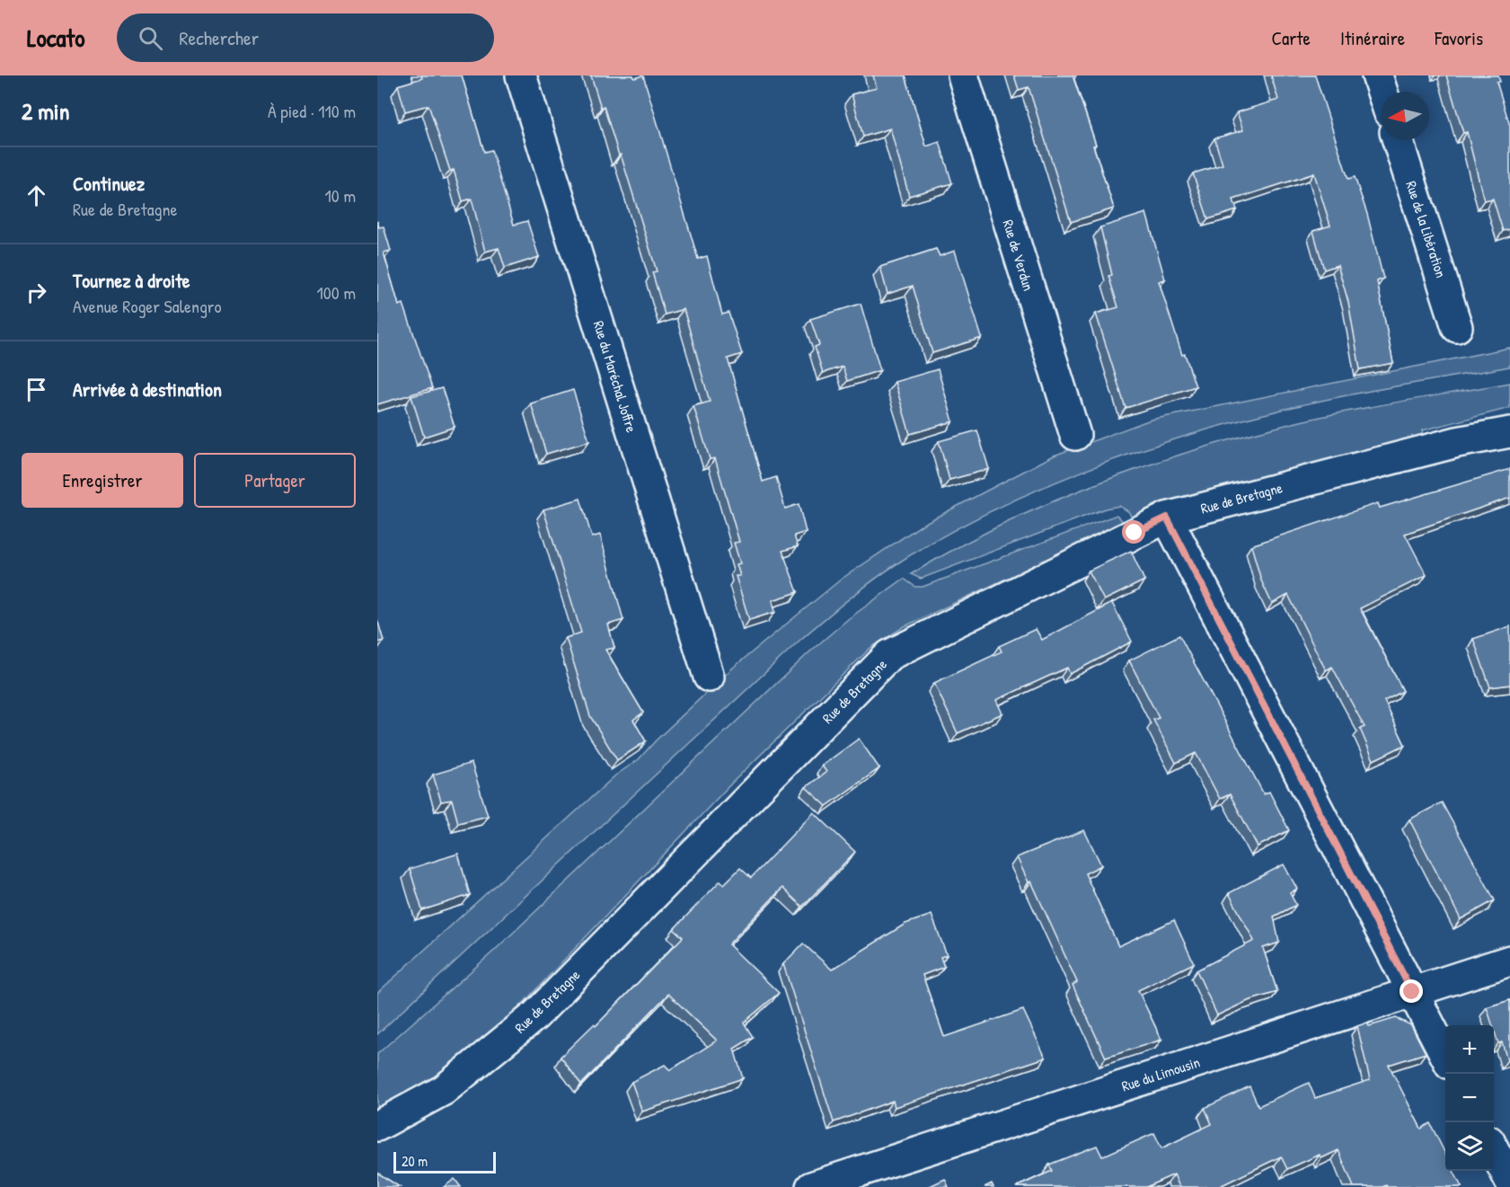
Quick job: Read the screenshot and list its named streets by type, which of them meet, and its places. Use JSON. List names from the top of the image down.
{
  "streets": {
    "street": [
      "Rue de la Libération",
      "Rue de Verdun",
      "Rue du Maréchal Joffre",
      "Rue de Bretagne",
      "Rue du Limousin"
    ]
  },
  "scale_bar": "20 m",
  "north": "left",
  "page": {
    "header": "Locato",
    "search": "Rechercher",
    "nav": ["Carte", "Itinéraire", "Favoris"],
    "heading": ["2 min", "À pied · 110 m"],
    "list": [
      ["Continuez", "Rue de Bretagne", "10 m"],
      ["Tournez à droite", "Avenue Roger Salengro", "100 m"],
      "Arrivée à destination"
    ],
    "buttons": ["Enregistrer", "Partager"],
    "map_buttons": ["+", "−"],
    "scale": "20 m"
  }
}
